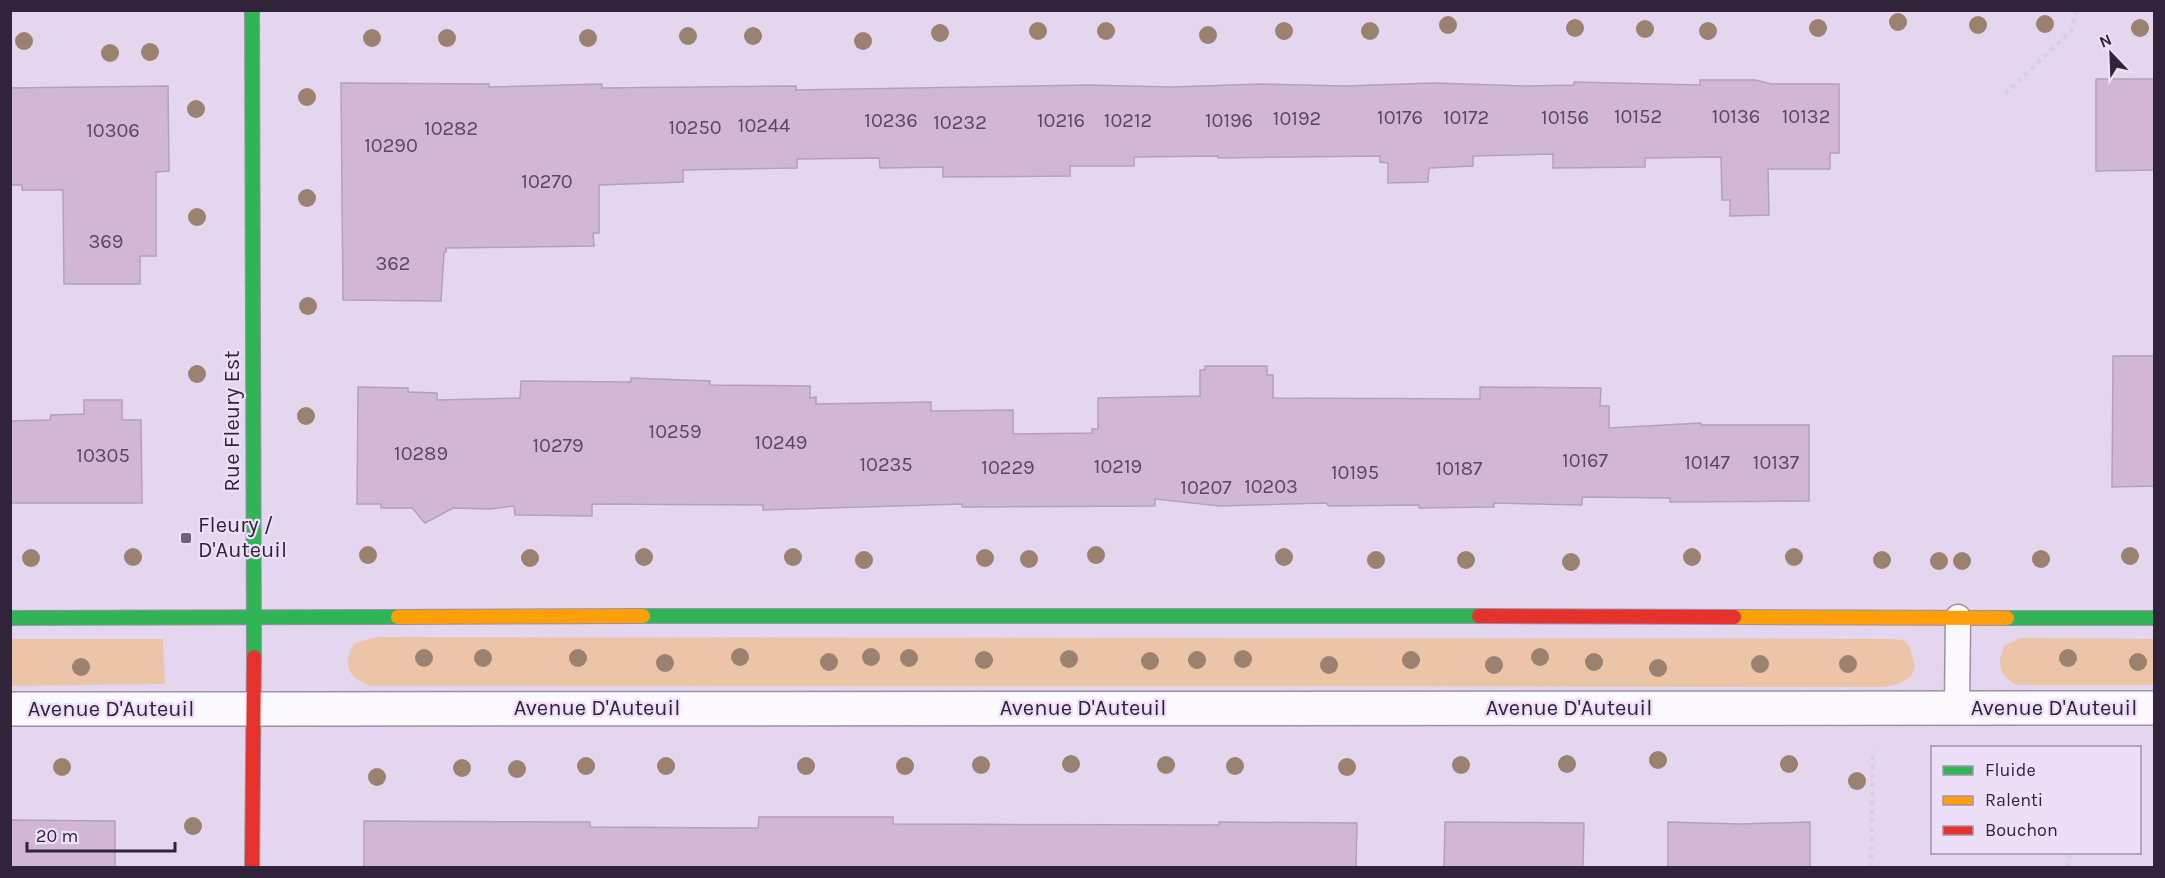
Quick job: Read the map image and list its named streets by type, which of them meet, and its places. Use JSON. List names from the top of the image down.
{
  "streets": {
    "street": ["Rue Fleury Est", "Avenue D'Auteuil"]
  },
  "crossings": [
    ["Rue Fleury Est", "Avenue D'Auteuil"]
  ],
  "places": {
    "transit": ["Fleury / D'Auteuil"]
  },
  "house_numbers": [
    "10152",
    "10136",
    "10132",
    "10176",
    "10172",
    "10156",
    "10192",
    "10236",
    "10216",
    "10212",
    "10196",
    "10232",
    "10244",
    "10250",
    "10282",
    "10306",
    "10290",
    "10270",
    "369",
    "362",
    "10259",
    "10249",
    "10279",
    "10289",
    "10305",
    "10167",
    "10147",
    "10137",
    "10235",
    "10219",
    "10229",
    "10187",
    "10195",
    "10203",
    "10207"
  ],
  "legend": ["Fluide", "Ralenti", "Bouchon"],
  "scale_bar": "20 m",
  "north": "top left"
}
